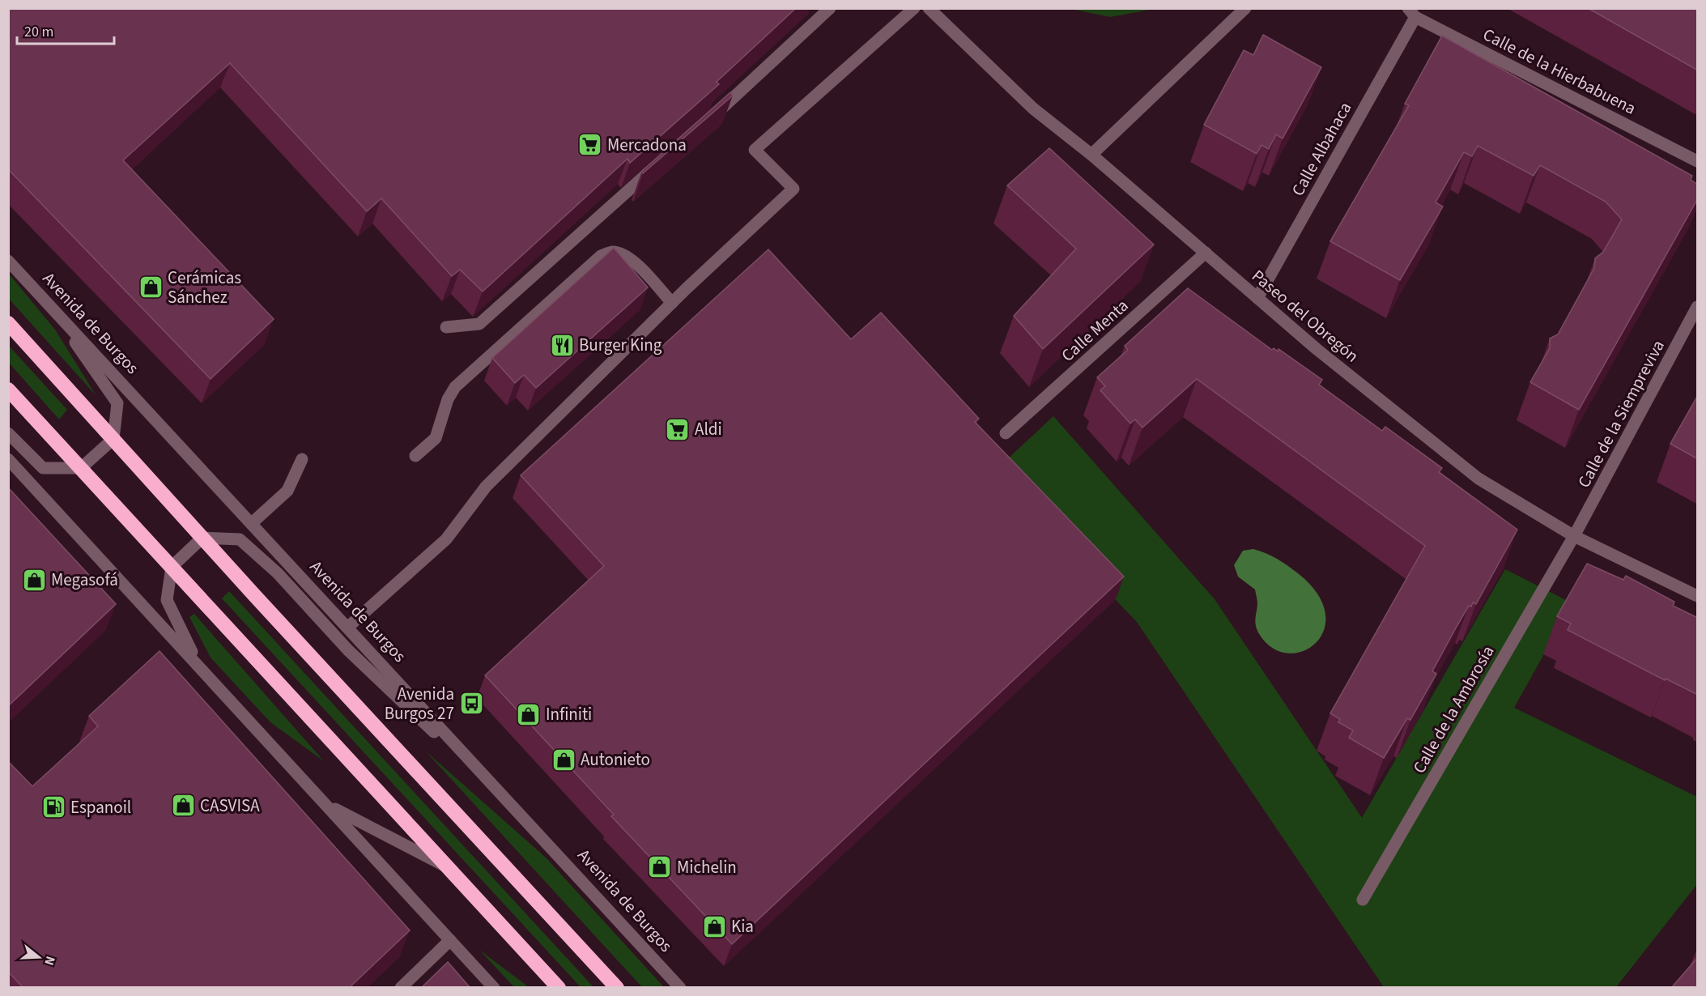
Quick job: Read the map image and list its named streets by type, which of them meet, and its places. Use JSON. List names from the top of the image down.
{
  "streets": {
    "street": [
      "Calle de la Hierbabuena",
      "Calle Albahaca",
      "Paseo del Obregón",
      "Avenida de Burgos",
      "Calle Menta",
      "Calle de la Siempreviva",
      "Calle de la Ambrosía"
    ]
  },
  "crossings": [
    ["Calle de la Hierbabuena", "Calle Albahaca"],
    ["Calle Albahaca", "Paseo del Obregón"],
    ["Paseo del Obregón", "Calle Menta"],
    ["Paseo del Obregón", "Calle de la Siempreviva"],
    ["Paseo del Obregón", "Calle de la Ambrosía"],
    ["Calle de la Siempreviva", "Calle de la Ambrosía"]
  ],
  "places": {
    "supermarket": ["Mercadona", "Aldi"],
    "shop": [
      "Cerámicas Sánchez",
      "Megasofá",
      "Infiniti",
      "Autonieto",
      "CASVISA",
      "Michelin",
      "Kia"
    ],
    "restaurant": ["Burger King"],
    "bus stop": ["Avenida Burgos 27"],
    "fuel station": ["Espanoil"]
  },
  "scale_bar": "20 m",
  "north": "right"
}
